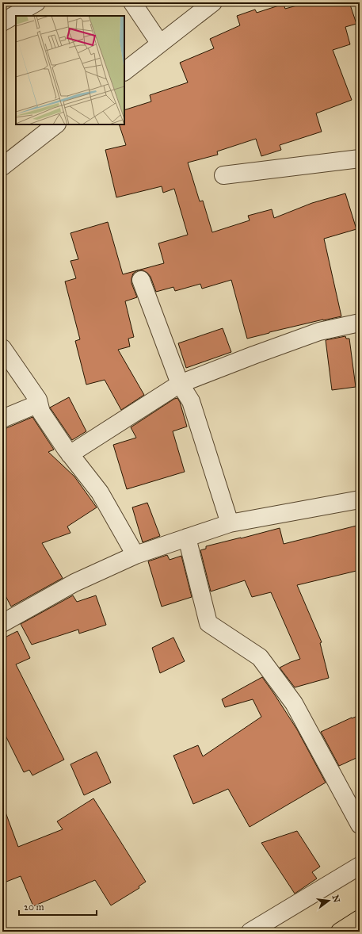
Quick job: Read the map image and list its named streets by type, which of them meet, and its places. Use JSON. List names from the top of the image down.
{
  "scale_bar": "20 m",
  "north": "right"
}
